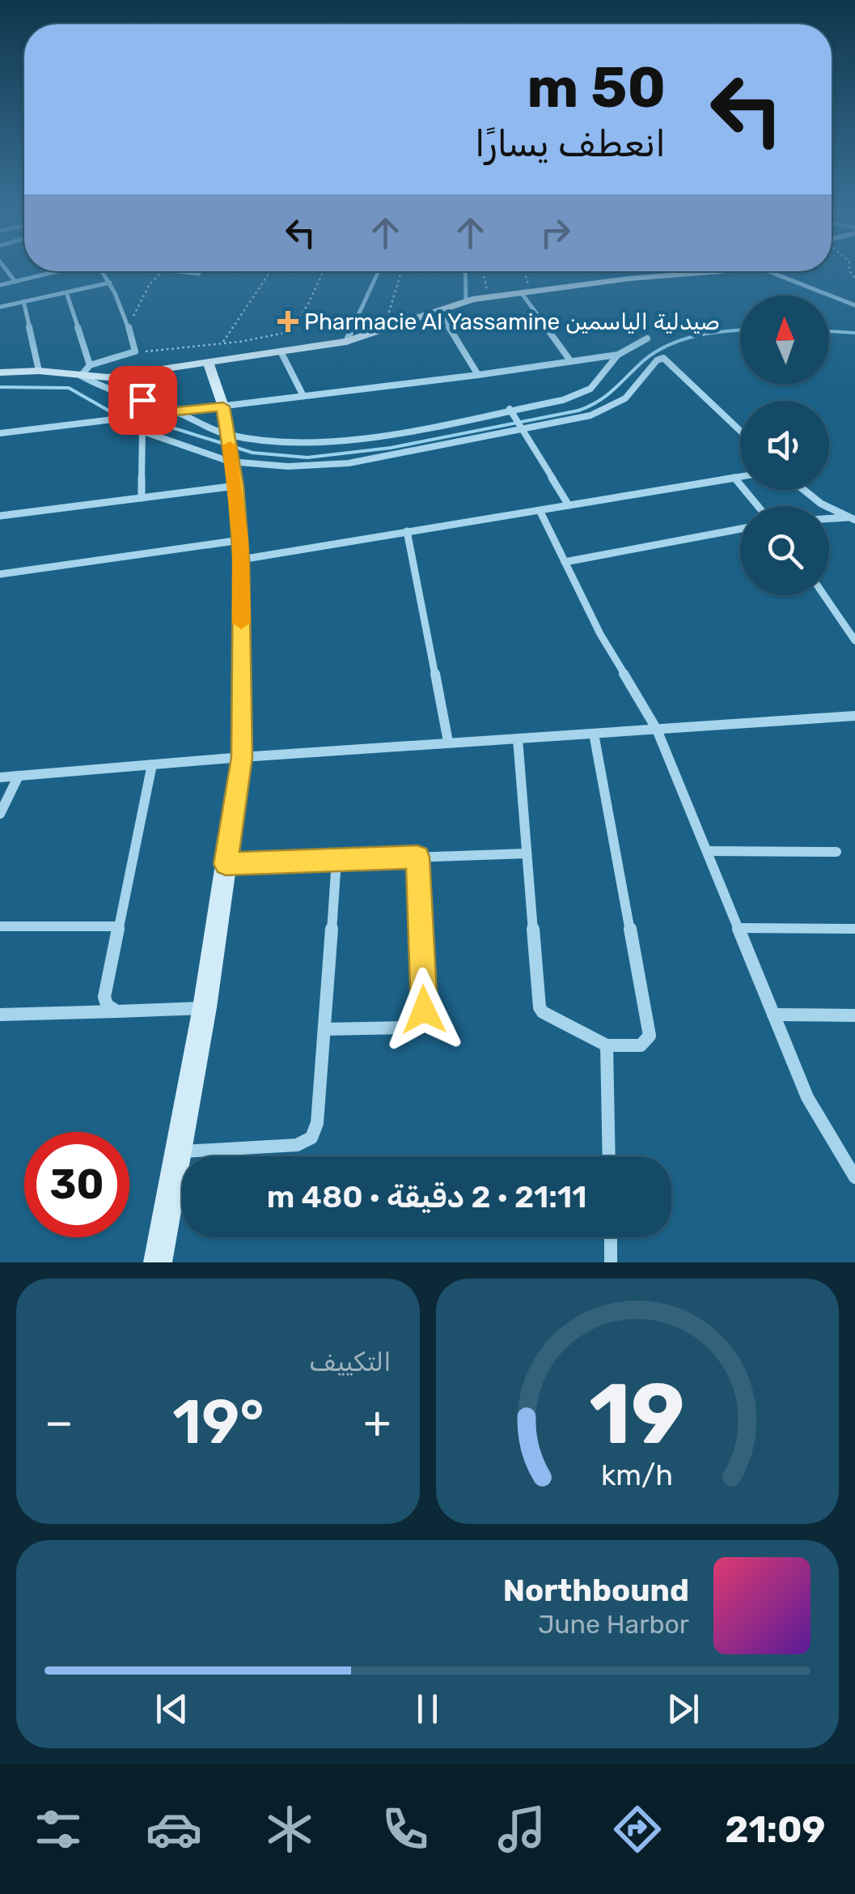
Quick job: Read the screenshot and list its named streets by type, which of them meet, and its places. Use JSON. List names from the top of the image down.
{
  "places": {
    "health": ["Pharmacie Al Yassamine صيدلية الياسمين"]
  },
  "north": "top",
  "page": {
    "turn": ["50 m", "انعطف يسارًا"],
    "limit": "30",
    "trip": "21:11 · 2 دقيقة · 480 m",
    "tile": "التكييف",
    "heat": ["−", "19°", "+"],
    "song": ["Northbound", "June Harbor"],
    "tabs": "21:09",
    "gauge": ["19", "km/h"]
  }
}
